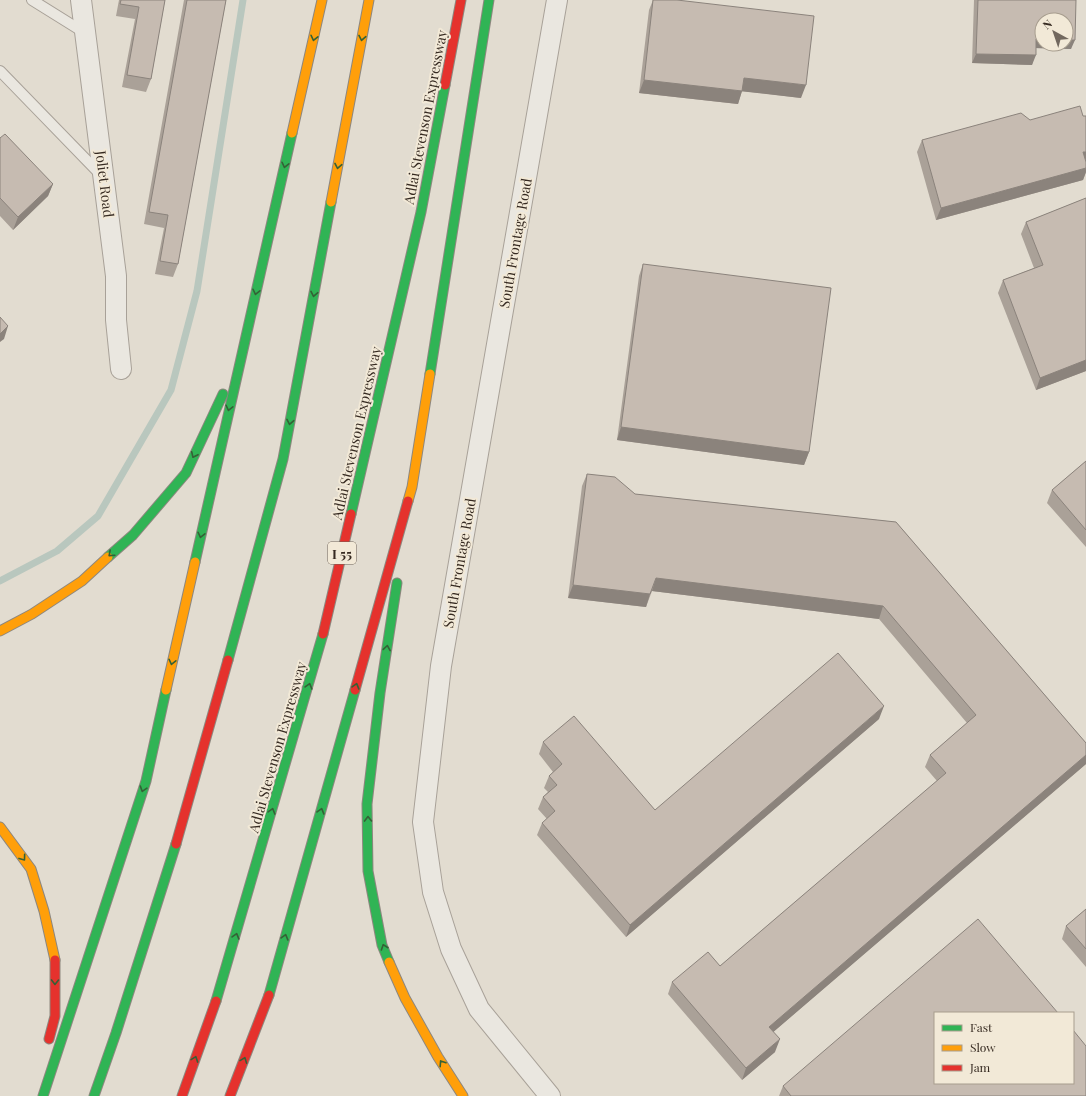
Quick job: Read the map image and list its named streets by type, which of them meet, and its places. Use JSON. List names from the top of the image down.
{
  "streets": {
    "highway": ["Adlai Stevenson Expressway", "I 55"],
    "street": ["Joliet Road", "South Frontage Road"]
  },
  "legend": ["Fast", "Slow", "Jam"],
  "north": "top left"
}
